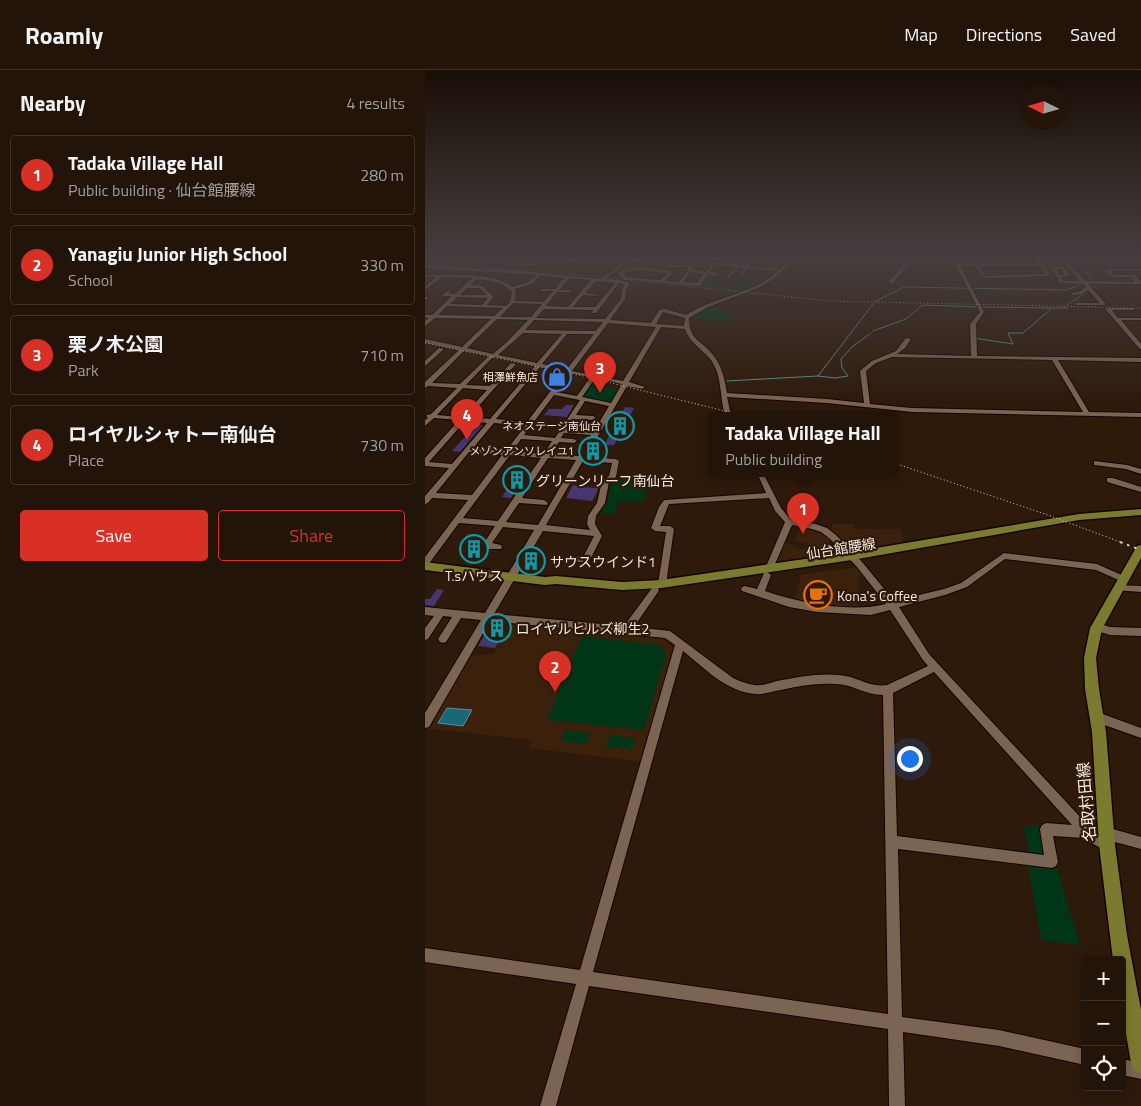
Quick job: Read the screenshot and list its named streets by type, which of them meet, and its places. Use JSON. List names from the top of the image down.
{
  "streets": {
    "main road": ["仙台館腰線", "名取村田線"]
  },
  "places": {
    "shop": ["相澤鮮魚店"],
    "building": [
      "ネオステージ南仙台",
      "メゾンアンソレイユ1",
      "グリーンリーフ南仙台",
      "T.sハウス",
      "サウスウインド1",
      "ロイヤルヒルズ柳生2"
    ],
    "cafe": ["Kona's Coffee"]
  },
  "north": "left",
  "page": {
    "header": "Roamly",
    "nav": ["Map", "Directions", "Saved"],
    "heading": ["Nearby", "4 results"],
    "list": [
      {
        "mark": "1",
        "name": "Tadaka Village Hall",
        "note": "Public building · 仙台館腰線",
        "value": "280 m"
      },
      {
        "mark": "2",
        "name": "Yanagiu Junior High School",
        "note": "School",
        "value": "330 m"
      },
      {
        "mark": "3",
        "name": "栗ノ木公園",
        "note": "Park",
        "value": "710 m"
      },
      {
        "mark": "4",
        "name": "ロイヤルシャトー南仙台",
        "note": "Place",
        "value": "730 m"
      }
    ],
    "pins": [
      "3",
      "4",
      "1",
      "2"
    ],
    "popup": ["Tadaka Village Hall", "Public building"],
    "buttons": ["Save", "Share"],
    "map_buttons": ["+", "−"]
  }
}
